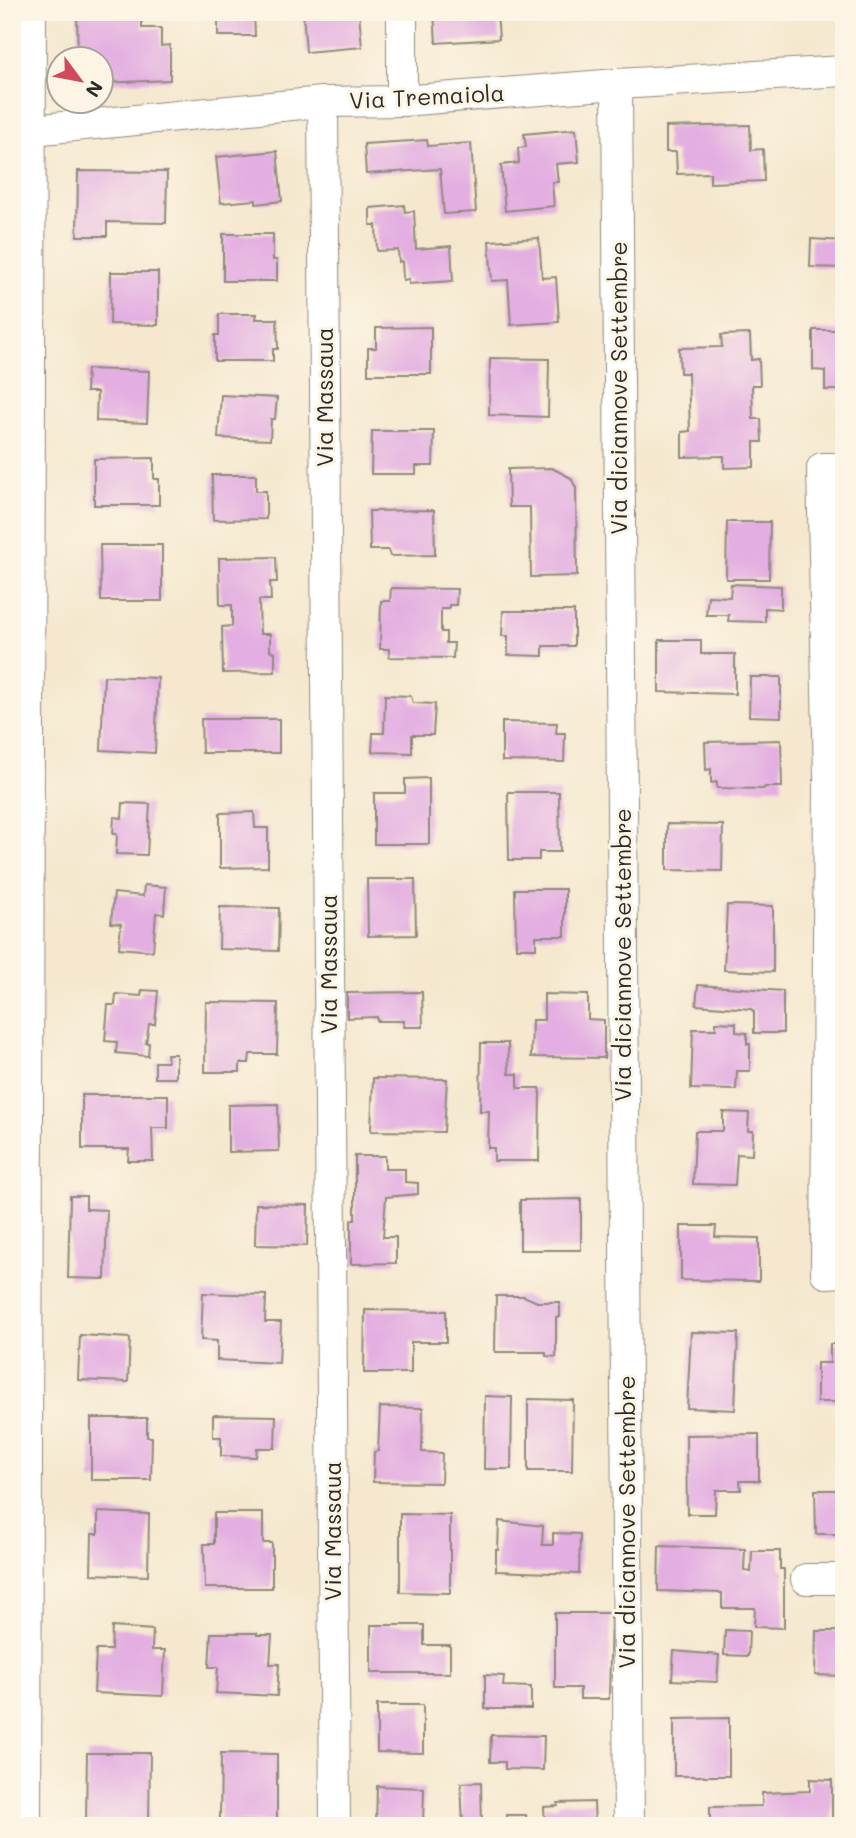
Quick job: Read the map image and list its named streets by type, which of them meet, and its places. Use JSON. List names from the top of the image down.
{
  "streets": {
    "street": ["Via Tremaiola", "Via diciannove Settembre", "Via Massaua"]
  },
  "crossings": [
    ["Via Tremaiola", "Via diciannove Settembre"],
    ["Via Tremaiola", "Via Massaua"]
  ],
  "north": "bottom right"
}
